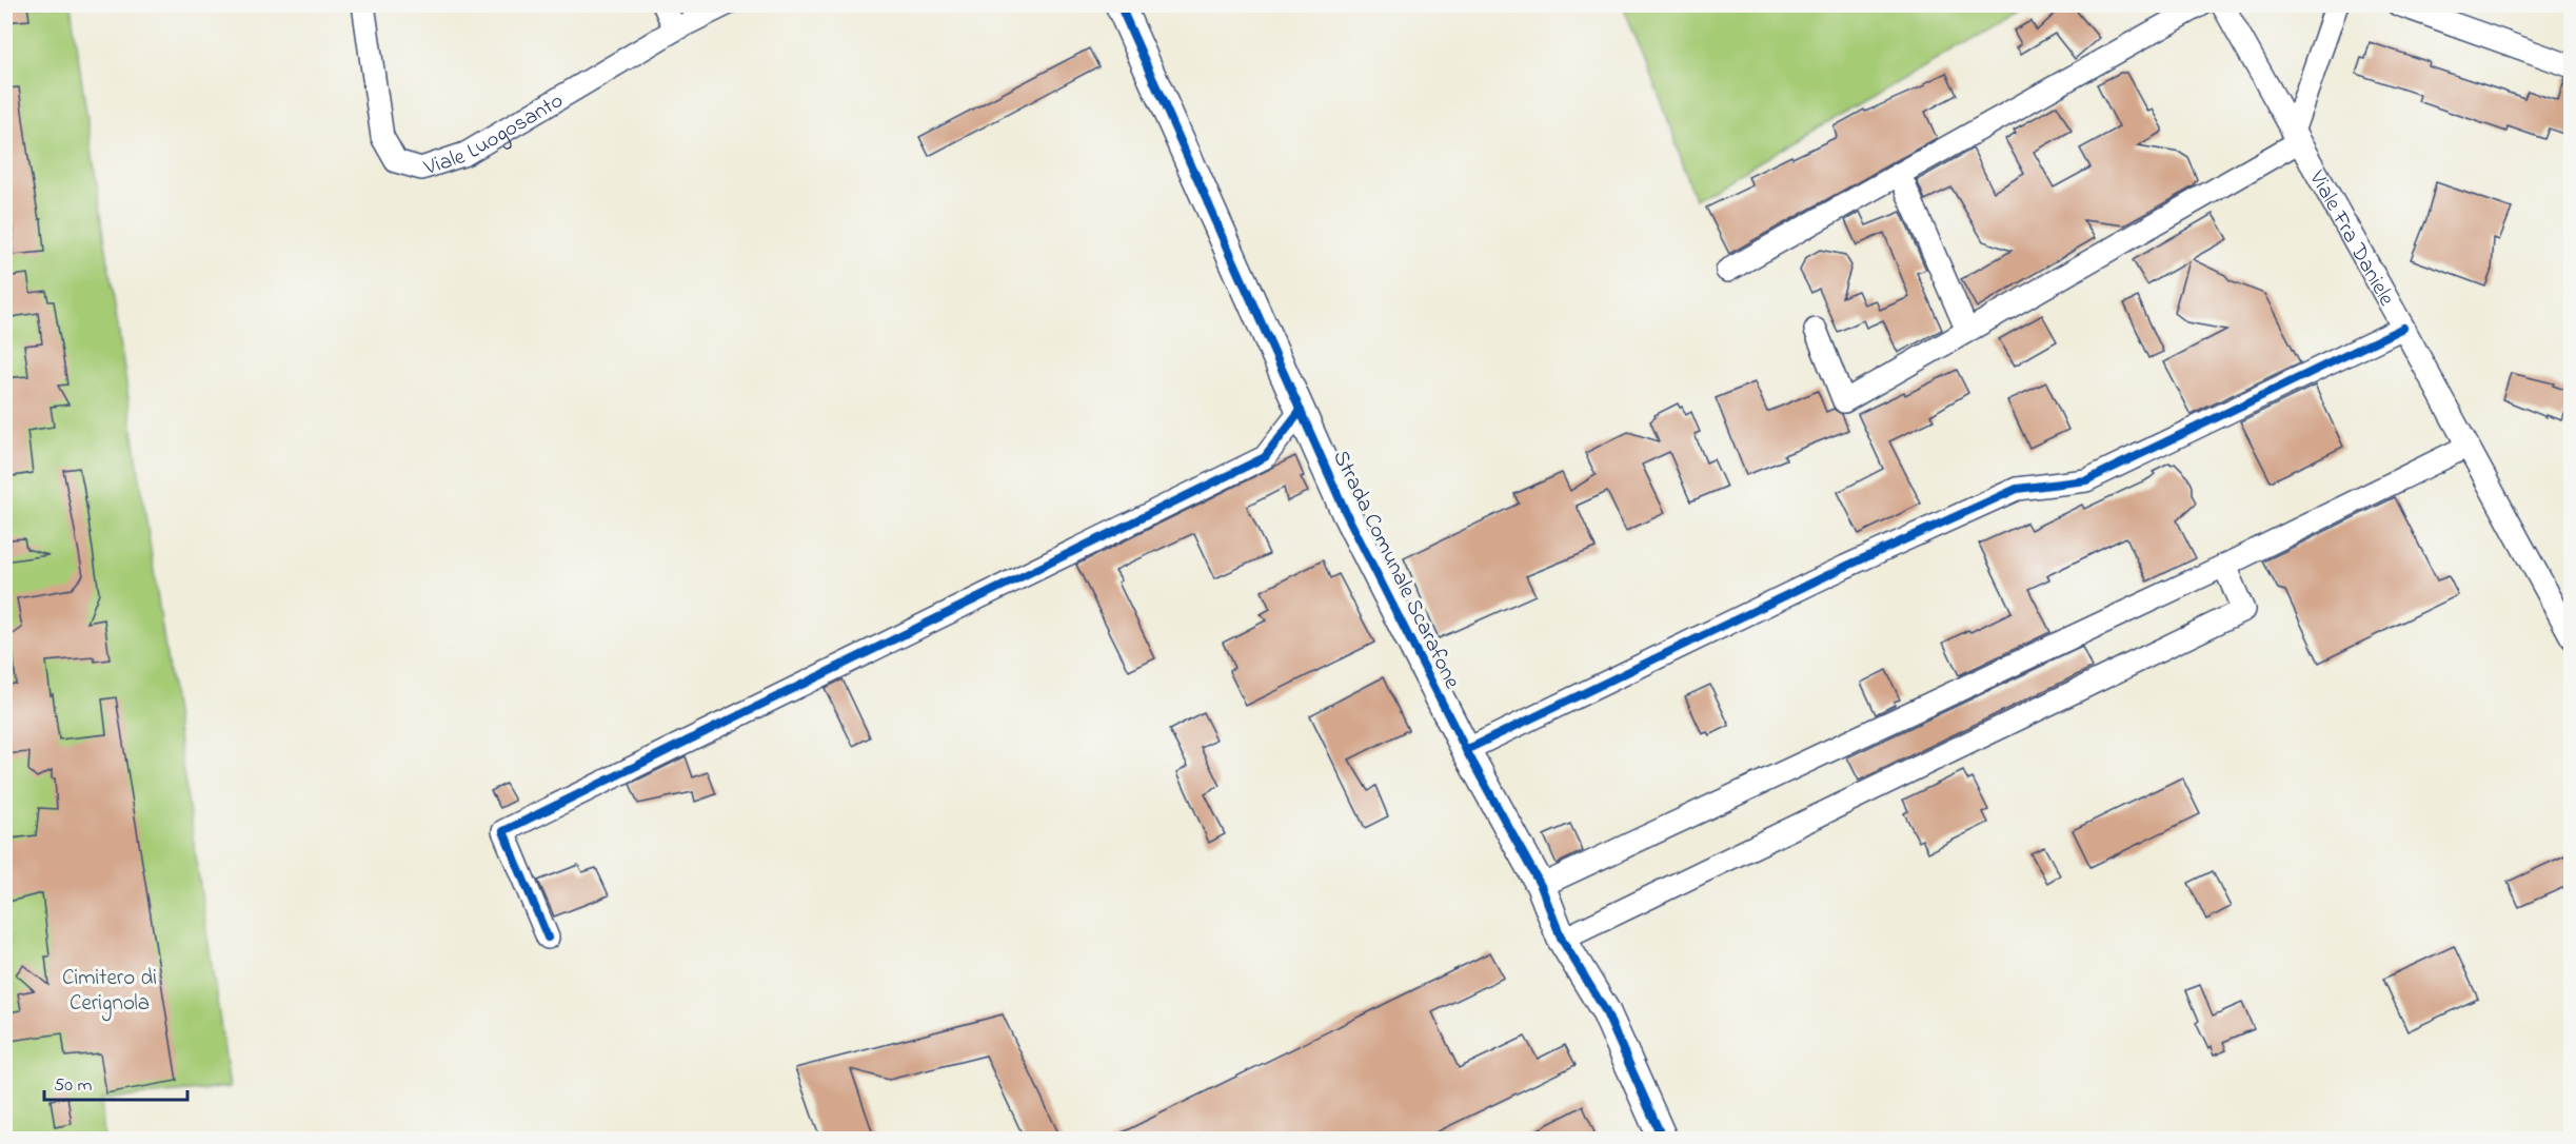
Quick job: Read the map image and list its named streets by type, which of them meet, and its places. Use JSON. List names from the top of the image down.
{
  "streets": {
    "street": ["Viale Luogosanto", "Viale Fra Daniele", "Strada Comunale Scarafone"]
  },
  "parks": ["Cimitero di Cerignola"],
  "scale_bar": "50 m"
}
